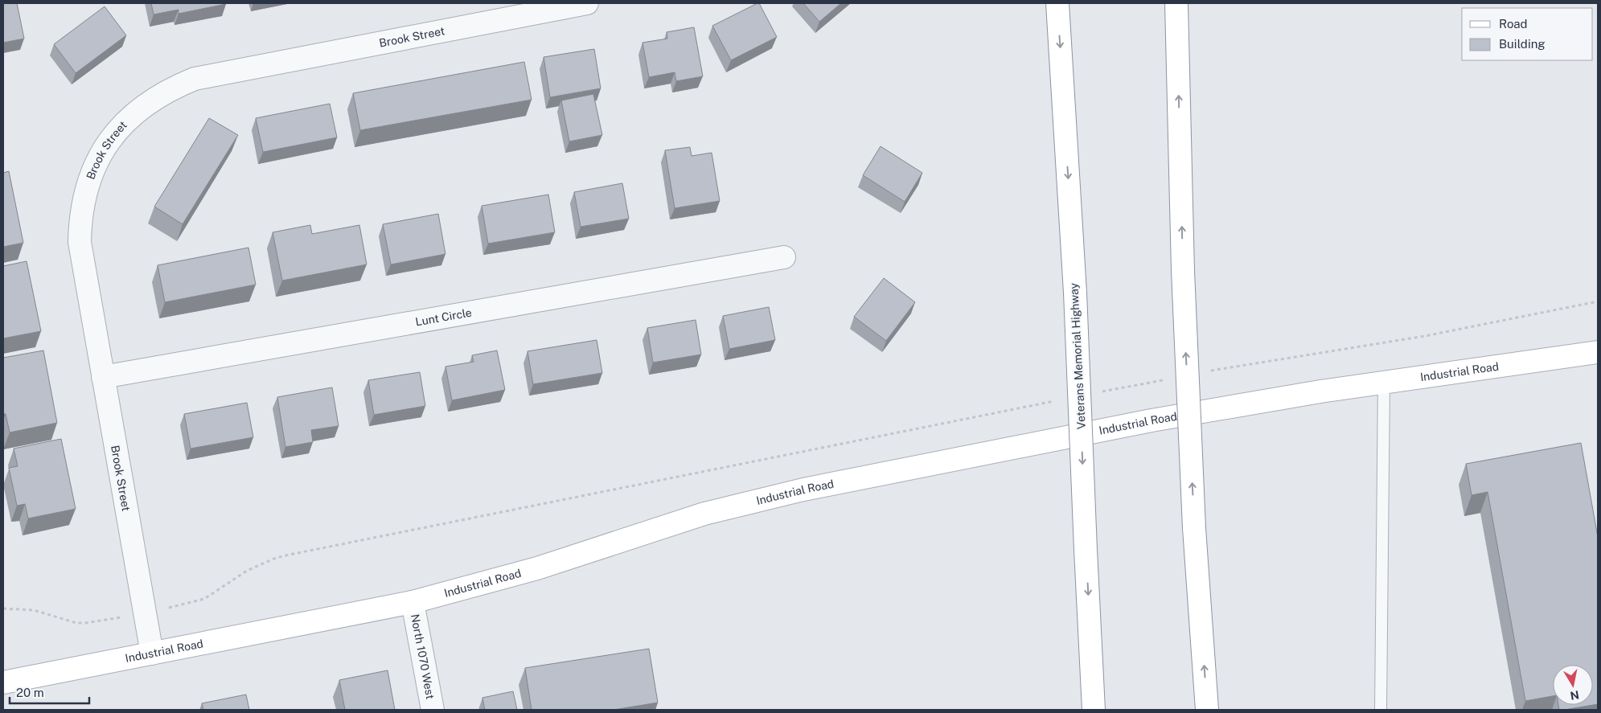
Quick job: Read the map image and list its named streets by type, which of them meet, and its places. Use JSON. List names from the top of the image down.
{
  "streets": {
    "main road": ["Veterans Memorial Highway", "Industrial Road"],
    "street": ["Brook Street", "Lunt Circle", "North 1070 West"]
  },
  "crossings": [
    ["Brook Street", "Lunt Circle"],
    ["Brook Street", "Industrial Road"],
    ["Industrial Road", "North 1070 West"]
  ],
  "legend": ["Road", "Building"],
  "scale_bar": "20 m",
  "north": "bottom"
}
